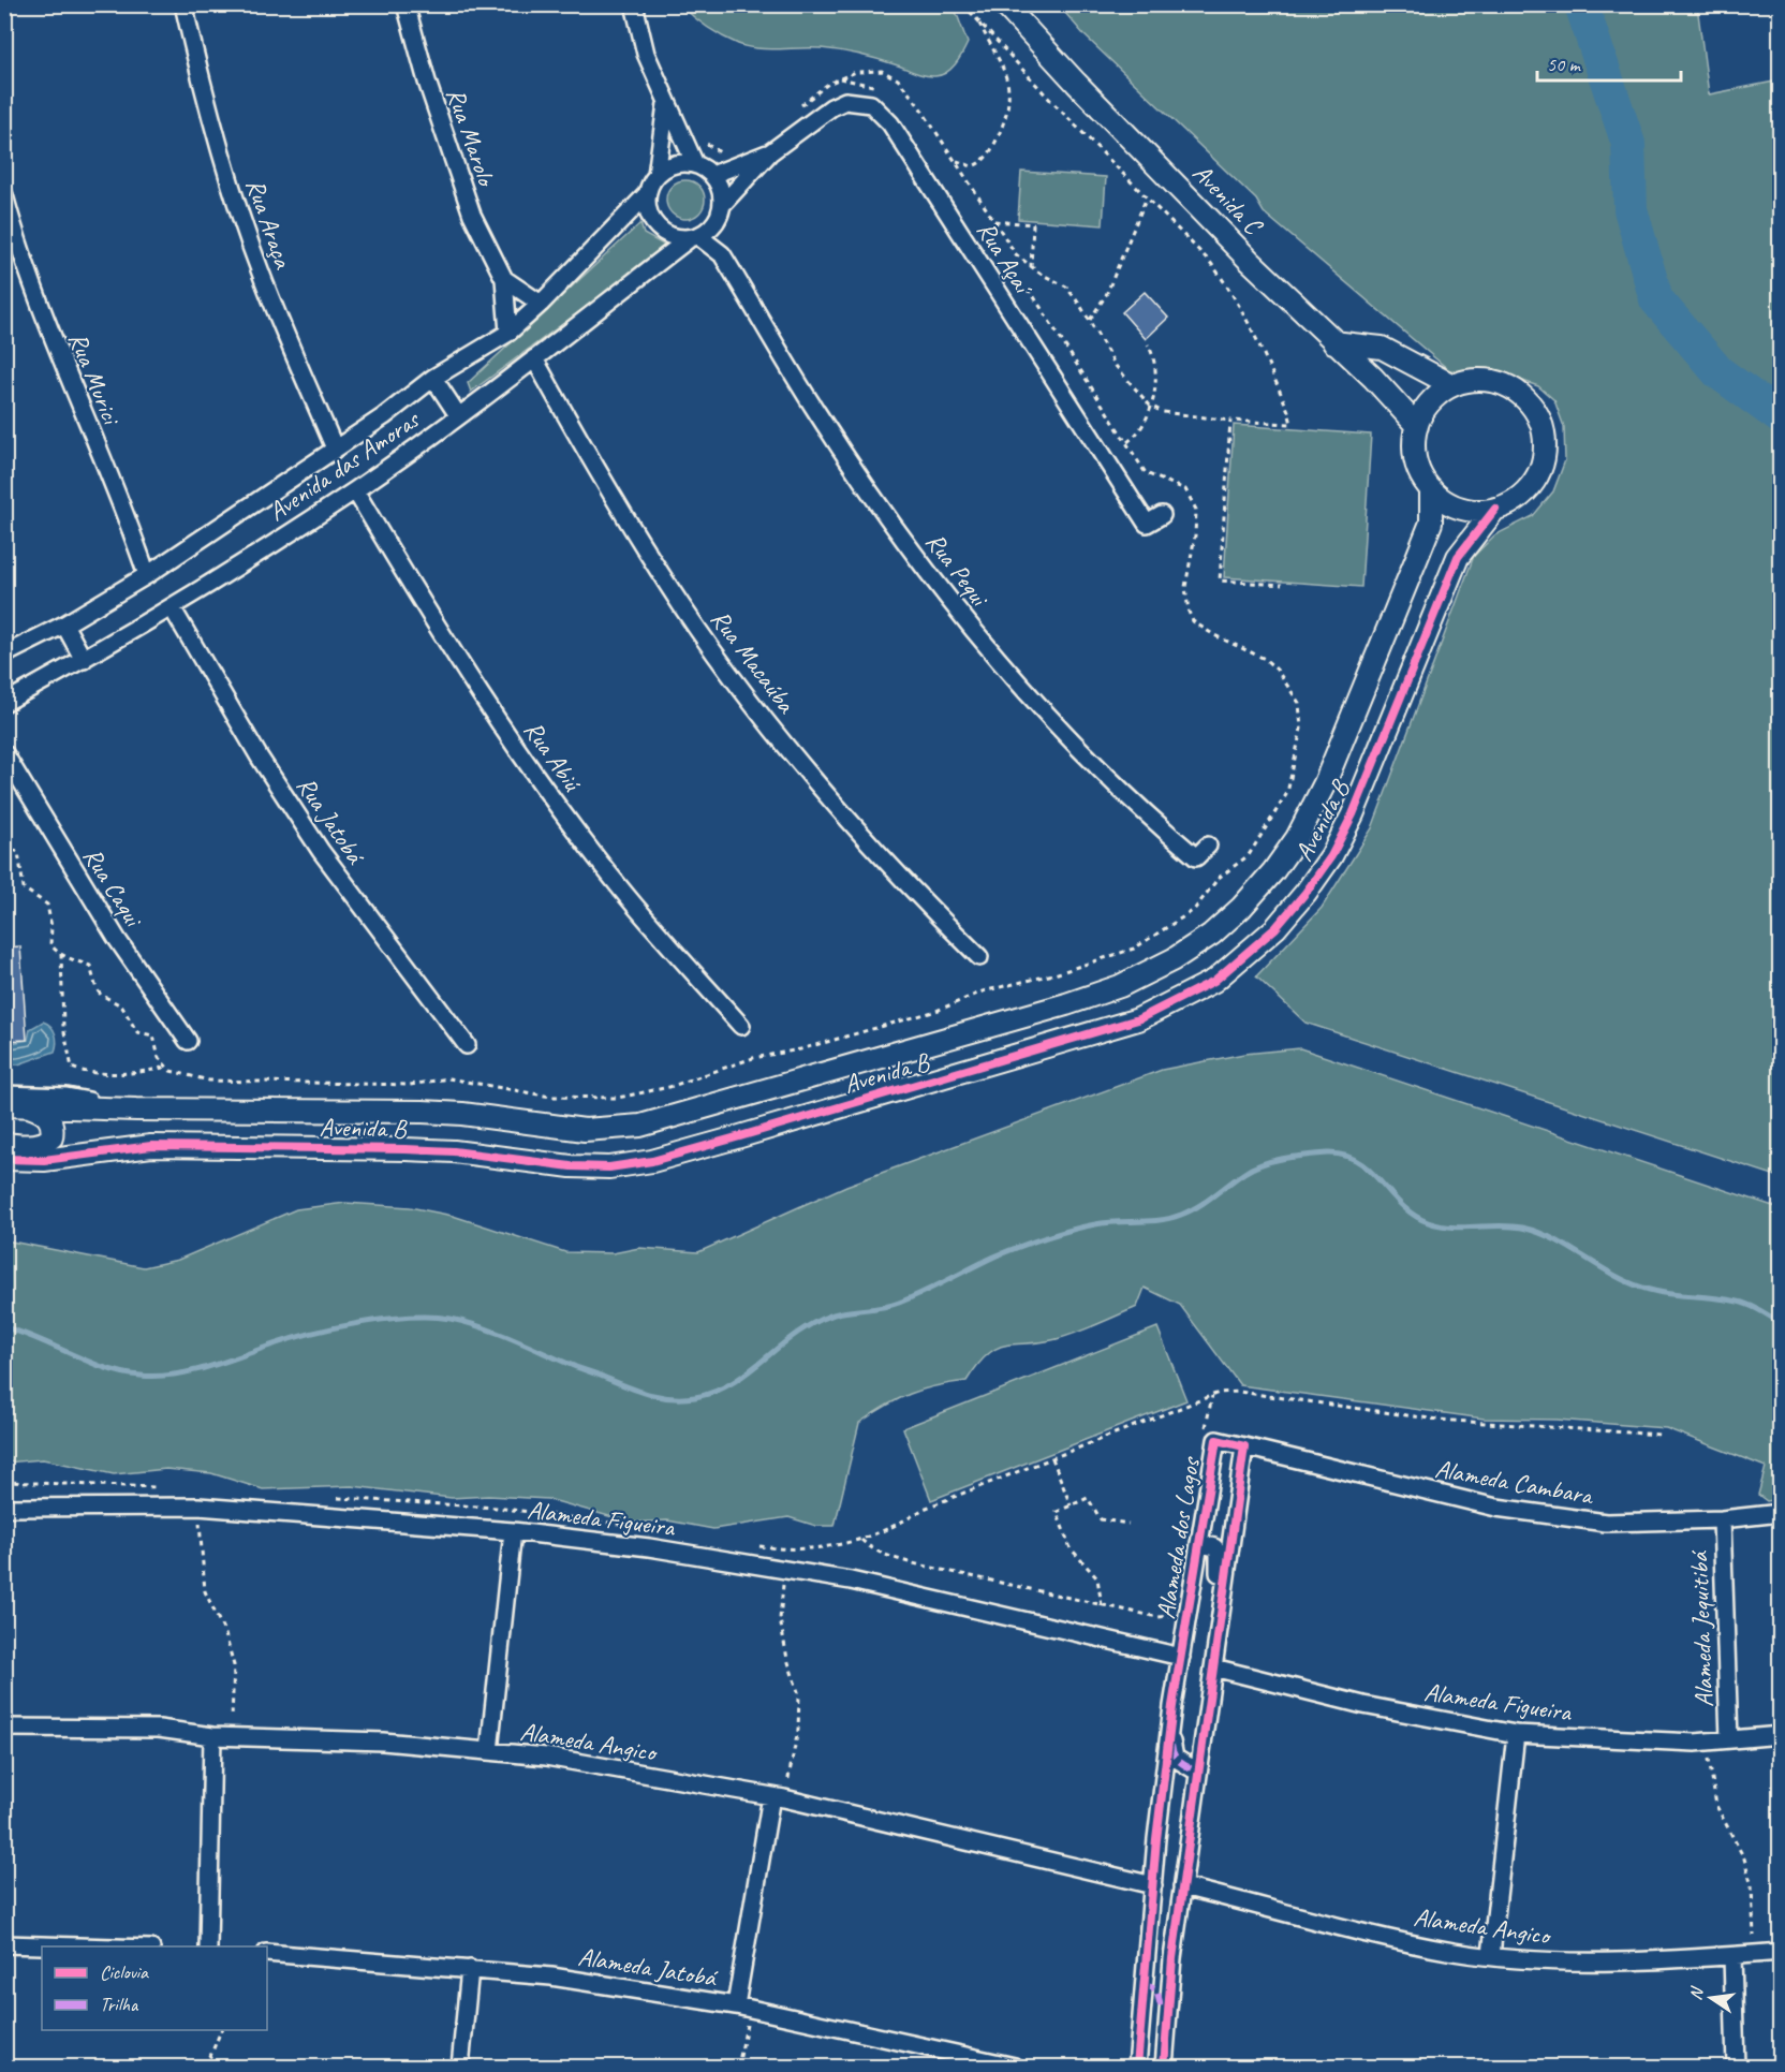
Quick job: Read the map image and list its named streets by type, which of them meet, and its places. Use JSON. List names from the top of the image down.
{
  "streets": {
    "street": [
      "Rua Marolo",
      "Avenida C",
      "Rua Araça",
      "Rua Açaí",
      "Rua Murici",
      "Avenida das Amoras",
      "Rua Pequi",
      "Rua Macaúba",
      "Rua Abiú",
      "Rua Jatobá",
      "Avenida B",
      "Rua Caqui",
      "Alameda Cambara",
      "Alameda Figueira",
      "Alameda dos Lagos",
      "Alameda Jequitibá",
      "Alameda Angico",
      "Alameda Jatobá"
    ]
  },
  "crossings": [
    ["Rua Marolo", "Avenida das Amoras"],
    ["Avenida C", "Avenida B"],
    ["Rua Araça", "Avenida das Amoras"],
    ["Rua Açaí", "Avenida das Amoras"],
    ["Rua Açaí", "Rua Pequi"],
    ["Rua Murici", "Avenida das Amoras"],
    ["Avenida das Amoras", "Rua Pequi"],
    ["Avenida das Amoras", "Rua Macaúba"],
    ["Avenida das Amoras", "Rua Abiú"],
    ["Avenida das Amoras", "Rua Jatobá"],
    ["Alameda Cambara", "Alameda dos Lagos"],
    ["Alameda Cambara", "Alameda Jequitibá"],
    ["Alameda Figueira", "Alameda dos Lagos"],
    ["Alameda Figueira", "Alameda Jequitibá"],
    ["Alameda dos Lagos", "Alameda Angico"],
    ["Alameda Jequitibá", "Alameda Angico"]
  ],
  "legend": ["Ciclovia", "Trilha"],
  "scale_bar": "50 m",
  "north": "left"
}
